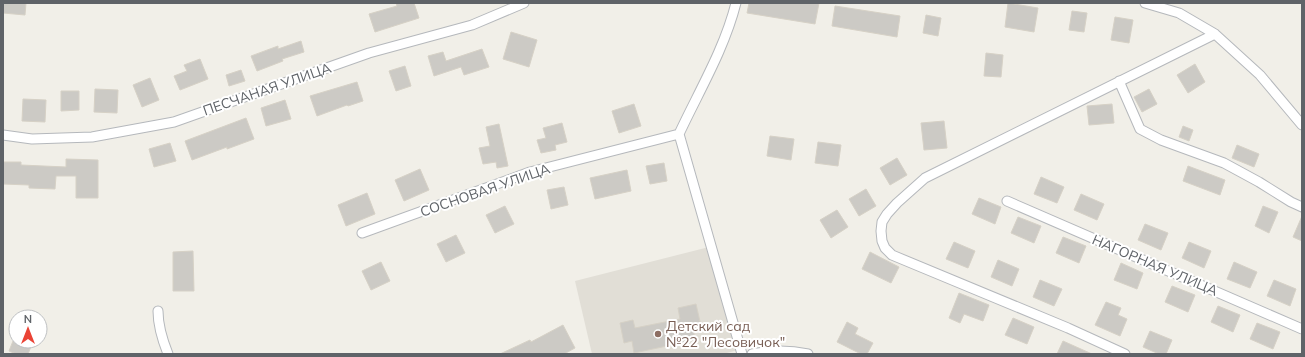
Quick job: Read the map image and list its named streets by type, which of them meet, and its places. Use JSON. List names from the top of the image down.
{
  "streets": {
    "street": ["ПЕСЧАНАЯ УЛИЦА", "СОСНОВАЯ УЛИЦА", "НАГОРНАЯ УЛИЦА"]
  },
  "places": ["Детский сад №22 \"Лесовичок\""],
  "north": "top"
}
